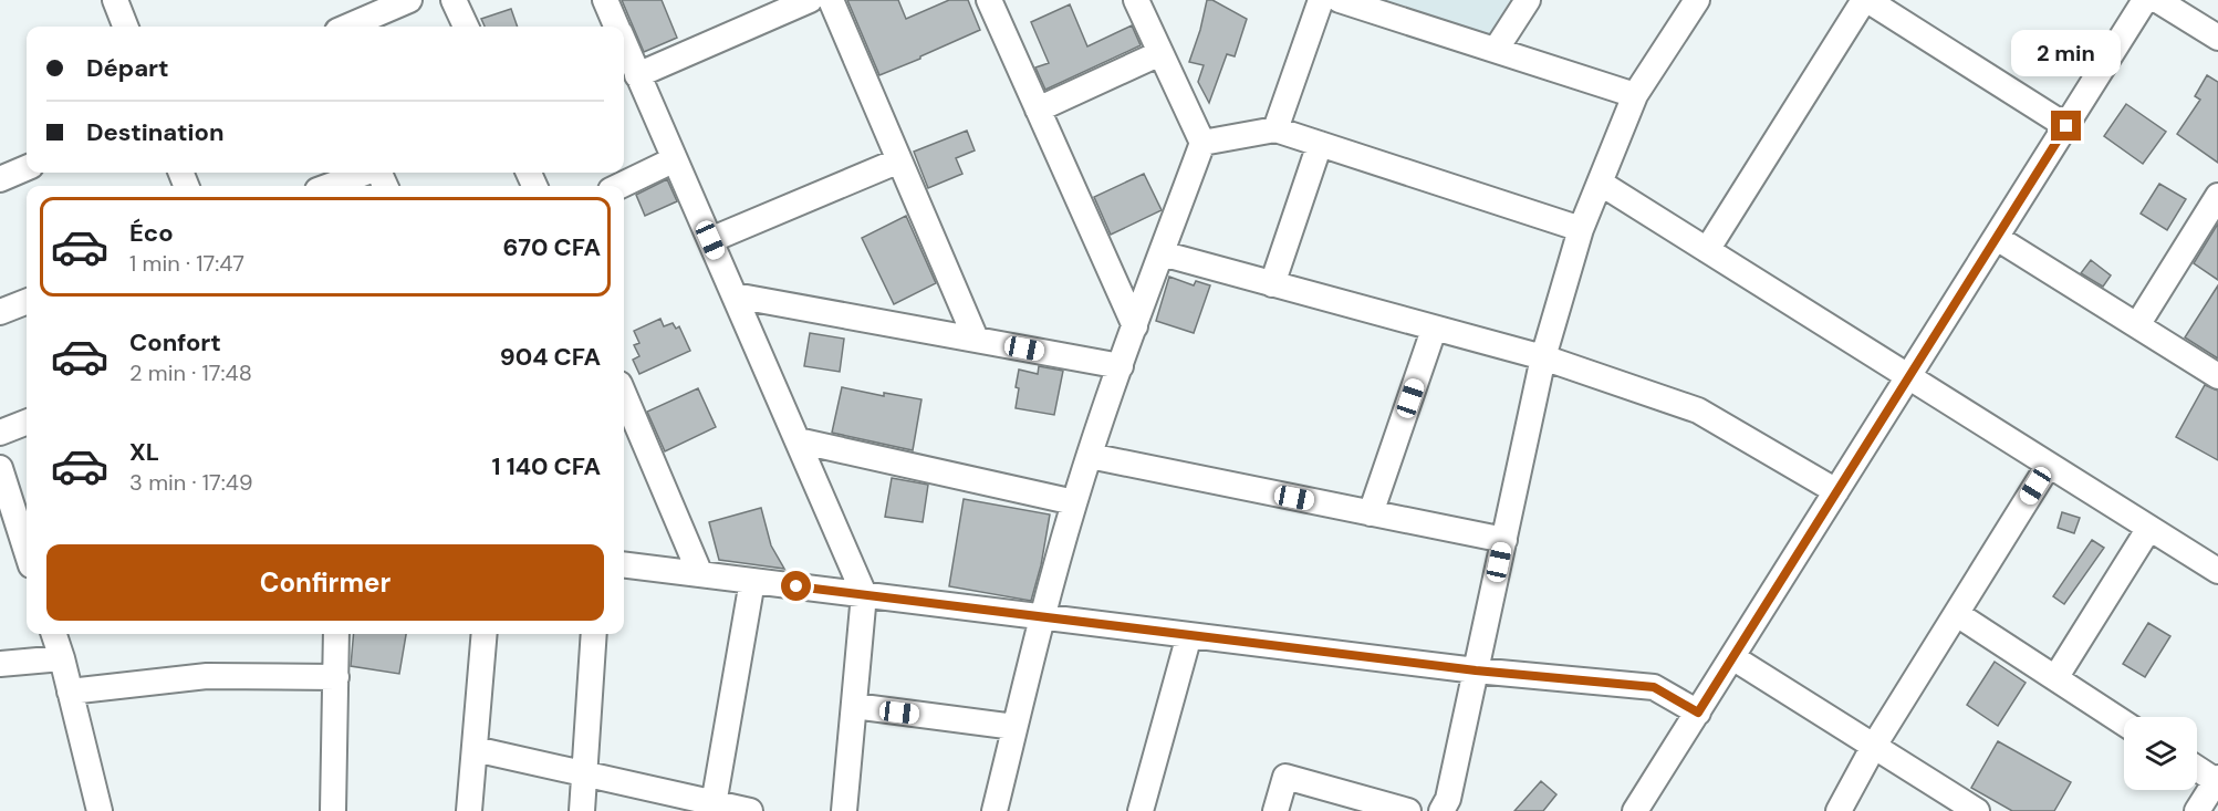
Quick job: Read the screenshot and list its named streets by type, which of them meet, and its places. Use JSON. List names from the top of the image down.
{
  "page": {
    "banner": ["Départ", "Destination"],
    "bubble": "2 min",
    "list": [
      {
        "name": "Éco",
        "note": "1 min · 17:47",
        "value": "670 CFA"
      },
      {
        "name": "Confort",
        "note": "2 min · 17:48",
        "value": "904 CFA"
      },
      {
        "name": "XL",
        "note": "3 min · 17:49",
        "value": "1 140 CFA"
      }
    ],
    "buttons": "Confirmer"
  }
}
